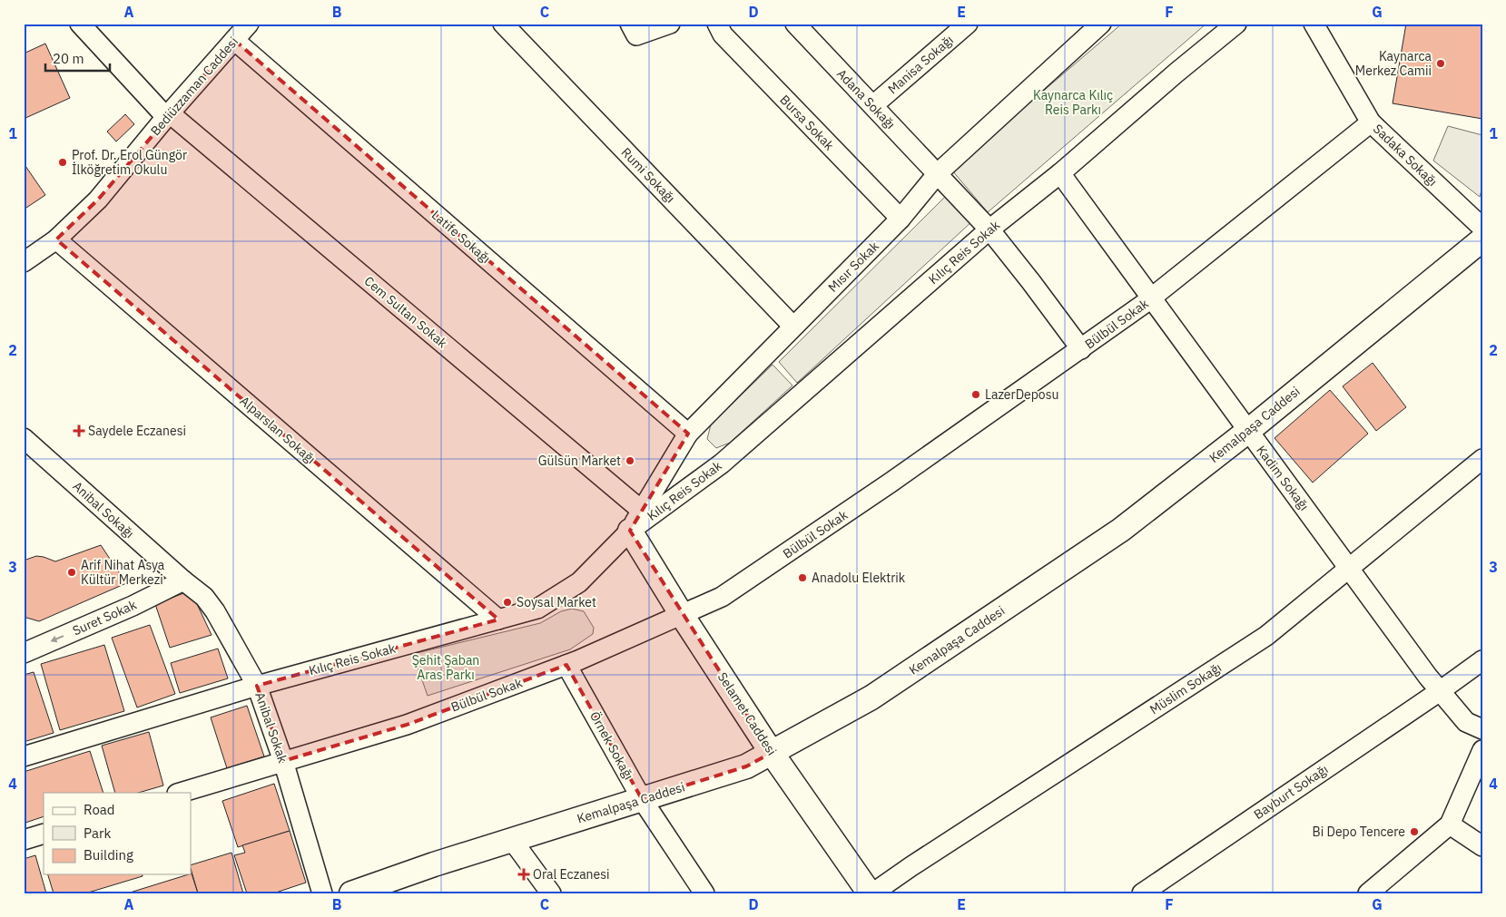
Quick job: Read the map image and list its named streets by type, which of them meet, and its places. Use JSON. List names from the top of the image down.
{
  "streets": {
    "street": [
      "Manisa Sokağı",
      "Bediüzzaman Caddesi",
      "Adana Sokağı",
      "Bursa Sokak",
      "Sadaka Sokağı",
      "Rumi Sokağı",
      "Latife Sokağı",
      "Kılıç Reis Sokak",
      "Mısır Sokak",
      "Cem Sultan Sokak",
      "Bülbül Sokak",
      "Kemalpaşa Caddesi",
      "Alparslan Sokağı",
      "Kadim Sokağı",
      "Anibal Sokağı",
      "Suret Sokak",
      "Müslim Sokağı",
      "Selamet Caddesi",
      "Anibal Sokak",
      "Örnek Sokağı",
      "Bayburt Sokağı"
    ]
  },
  "crossings": [
    ["Manisa Sokağı", "Adana Sokağı"],
    ["Bediüzzaman Caddesi", "Latife Sokağı"],
    ["Bediüzzaman Caddesi", "Cem Sultan Sokak"],
    ["Bediüzzaman Caddesi", "Alparslan Sokağı"],
    ["Adana Sokağı", "Kılıç Reis Sokak"],
    ["Adana Sokağı", "Mısır Sokak"],
    ["Adana Sokağı", "Bülbül Sokak"],
    ["Bursa Sokak", "Mısır Sokak"],
    ["Sadaka Sokağı", "Bülbül Sokak"],
    ["Rumi Sokağı", "Mısır Sokak"],
    ["Latife Sokağı", "Mısır Sokak"],
    ["Kılıç Reis Sokak", "Mısır Sokak"],
    ["Kılıç Reis Sokak", "Alparslan Sokağı"],
    ["Kılıç Reis Sokak", "Kadim Sokağı"],
    ["Kılıç Reis Sokak", "Selamet Caddesi"],
    ["Kılıç Reis Sokak", "Anibal Sokak"],
    ["Mısır Sokak", "Cem Sultan Sokak"],
    ["Mısır Sokak", "Selamet Caddesi"],
    ["Bülbül Sokak", "Kadim Sokağı"],
    ["Bülbül Sokak", "Selamet Caddesi"],
    ["Bülbül Sokak", "Anibal Sokak"],
    ["Bülbül Sokak", "Örnek Sokağı"],
    ["Kemalpaşa Caddesi", "Kadim Sokağı"],
    ["Kemalpaşa Caddesi", "Selamet Caddesi"],
    ["Kemalpaşa Caddesi", "Örnek Sokağı"],
    ["Kadim Sokağı", "Müslim Sokağı"],
    ["Kadim Sokağı", "Bayburt Sokağı"],
    ["Anibal Sokağı", "Suret Sokak"],
    ["Anibal Sokağı", "Anibal Sokak"],
    ["Suret Sokak", "Anibal Sokak"],
    ["Müslim Sokağı", "Selamet Caddesi"]
  ],
  "one_way": ["Suret Sokak"],
  "parks": ["Kaynarca Kılıç Reis Parkı", "Şehit Şaban Aras Parkı"],
  "places": {
    "other": [
      "Kaynarca Merkez Camii",
      "Prof. Dr. Erol Güngör İlköğretim Okulu",
      "LazerDeposu",
      "Gülsün Market",
      "Arif Nihat Asya Kültür Merkezi",
      "Anadolu Elektrik",
      "Soysal Market",
      "Bi Depo Tencere"
    ],
    "health": ["Saydele Eczanesi", "Oral Eczanesi"]
  },
  "legend": ["Road", "Park", "Building"],
  "scale_bar": "20 m",
  "grid": {
    "columns": [
      "A",
      "B",
      "C",
      "D",
      "E",
      "F",
      "G"
    ],
    "rows": [
      "1",
      "2",
      "3",
      "4"
    ]
  }
}
